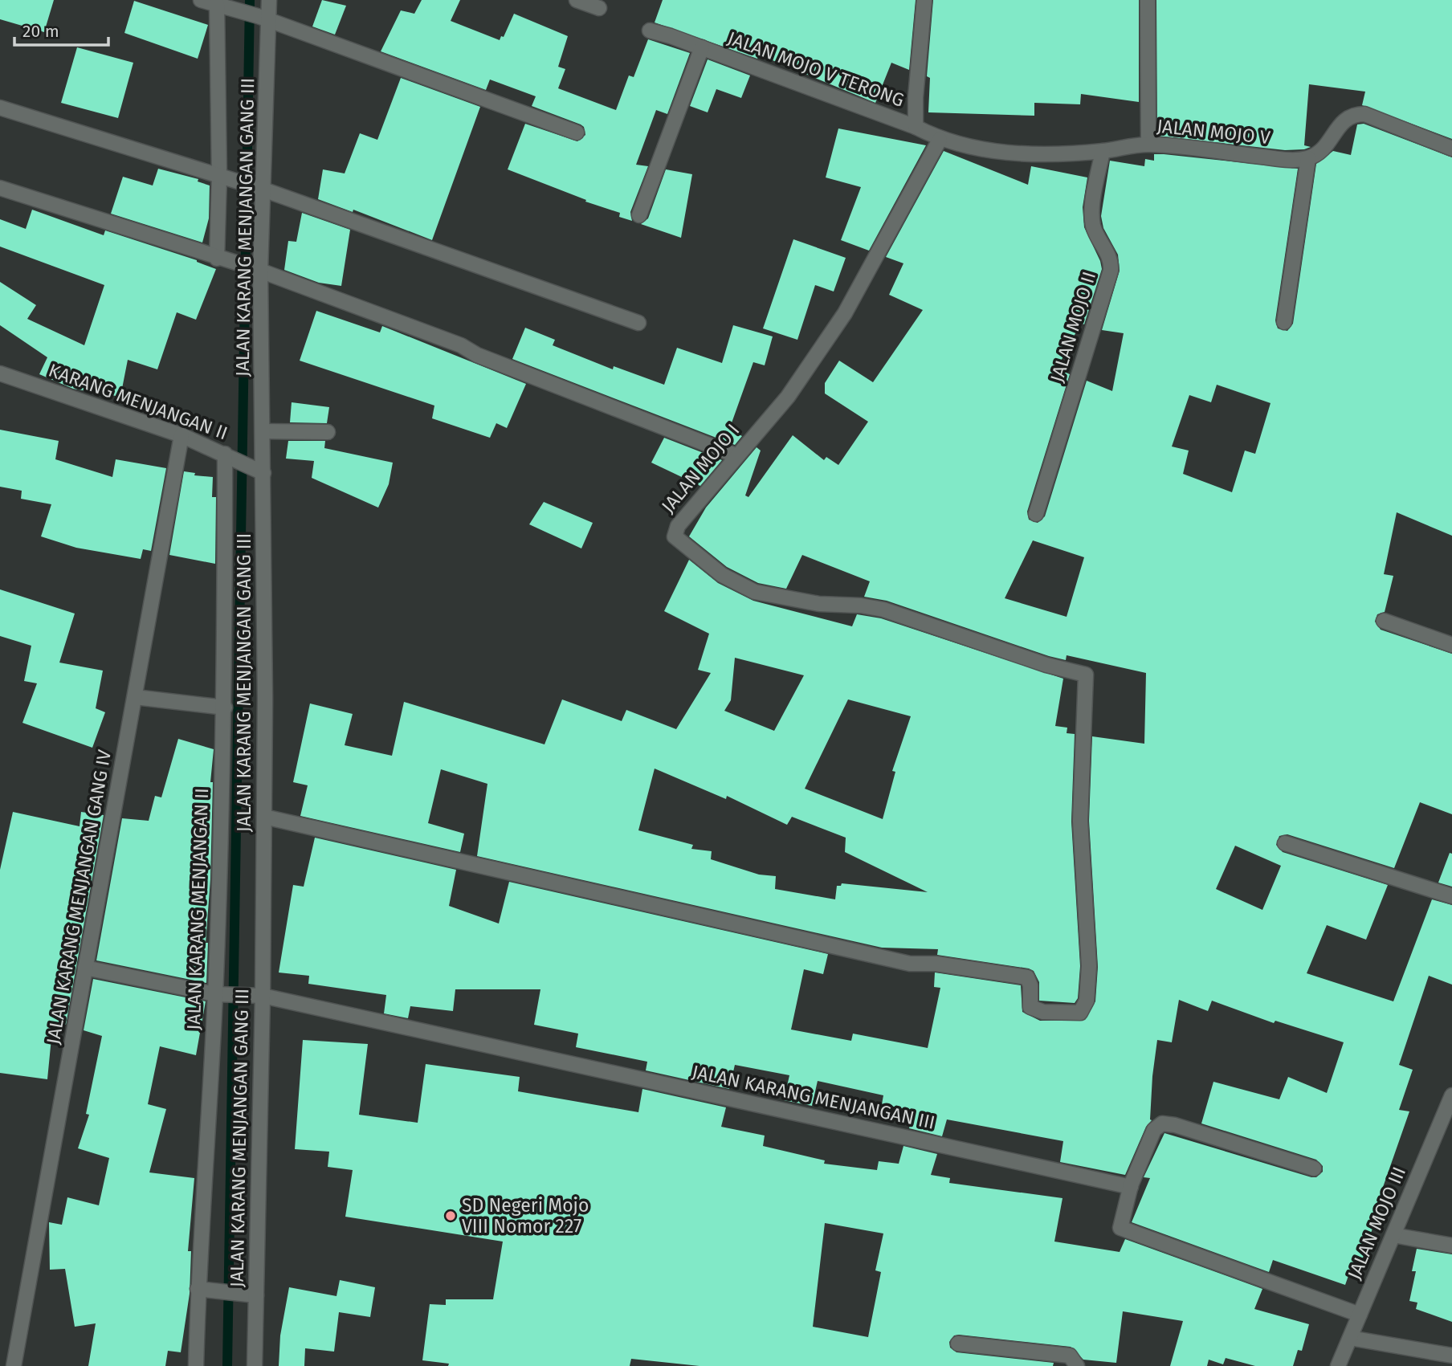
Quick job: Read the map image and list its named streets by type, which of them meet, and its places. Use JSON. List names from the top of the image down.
{
  "streets": {
    "street": [
      "JALAN MOJO V TERONG",
      "JALAN MOJO V",
      "JALAN KARANG MENJANGAN GANG III",
      "JALAN MOJO II",
      "KARANG MENJANGAN II",
      "JALAN MOJO I",
      "JALAN KARANG MENJANGAN GANG IV",
      "JALAN KARANG MENJANGAN II",
      "JALAN KARANG MENJANGAN III",
      "JALAN MOJO III"
    ]
  },
  "crossings": [
    ["JALAN MOJO V TERONG", "JALAN MOJO V"],
    ["JALAN MOJO V", "JALAN MOJO II"],
    ["JALAN MOJO V", "JALAN MOJO I"],
    ["JALAN KARANG MENJANGAN GANG III", "KARANG MENJANGAN II"],
    ["JALAN KARANG MENJANGAN GANG III", "JALAN MOJO I"],
    ["JALAN KARANG MENJANGAN GANG III", "JALAN KARANG MENJANGAN III"],
    ["KARANG MENJANGAN II", "JALAN KARANG MENJANGAN GANG IV"],
    ["KARANG MENJANGAN II", "JALAN KARANG MENJANGAN II"],
    ["JALAN KARANG MENJANGAN GANG IV", "JALAN KARANG MENJANGAN III"],
    ["JALAN KARANG MENJANGAN II", "JALAN KARANG MENJANGAN III"]
  ],
  "places": ["SD Negeri Mojo VIII Nomor 227"],
  "scale_bar": "20 m"
}
